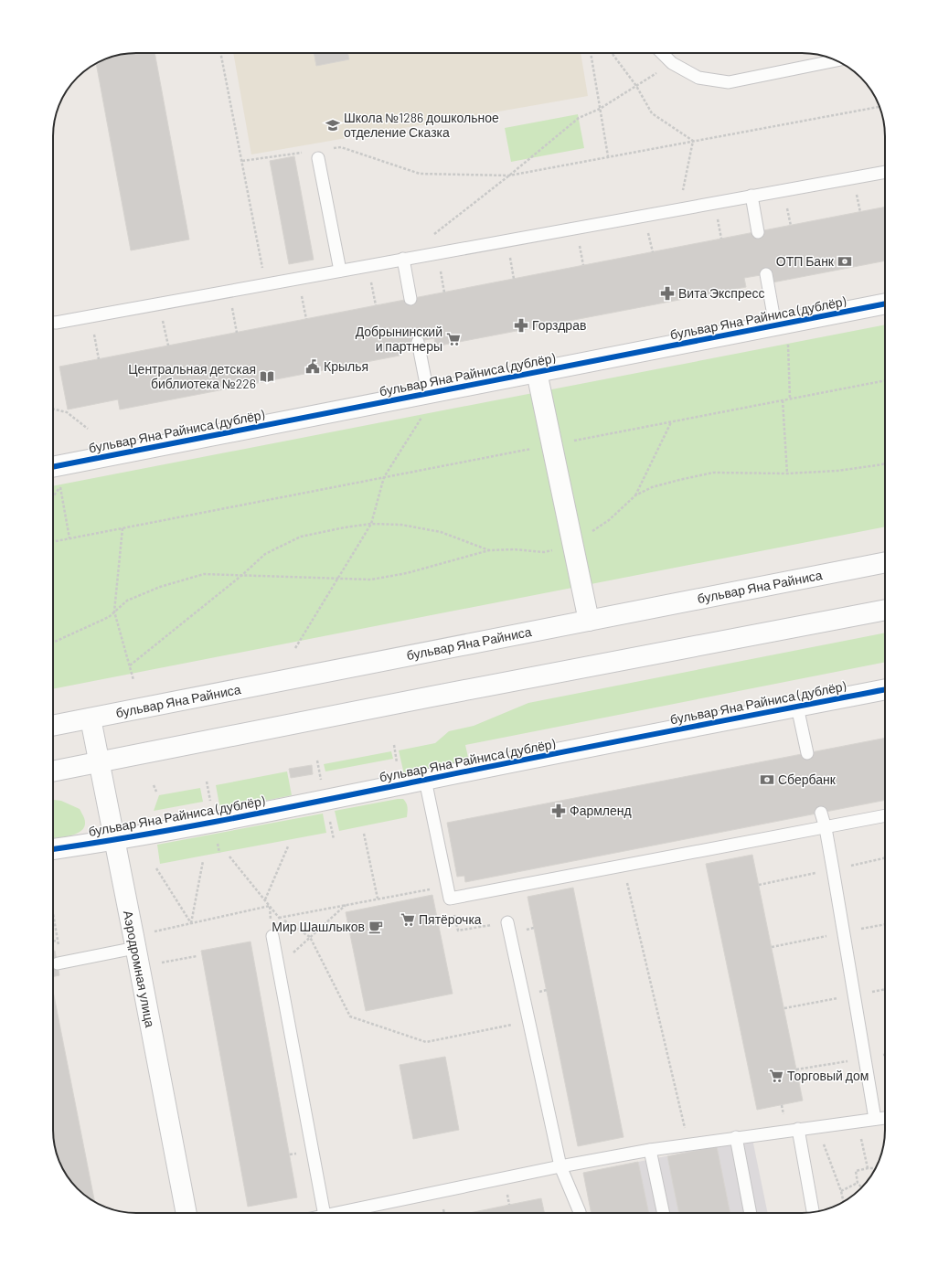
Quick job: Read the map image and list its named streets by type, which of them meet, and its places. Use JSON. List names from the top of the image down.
{
  "streets": {
    "street": ["бульвар Яна Райниса (дублёр)", "бульвар Яна Райниса", "Аэродромная улица"]
  },
  "crossings": [
    ["бульвар Яна Райниса (дублёр)", "Аэродромная улица"],
    ["бульвар Яна Райниса", "Аэродромная улица"]
  ],
  "places": {
    "school or university": ["Школа №1286 дошкольное отделение Сказка"],
    "bank": ["ОТП Банк", "Сбербанк"],
    "pharmacy": ["Вита Экспресс", "Горздрав", "Фармленд"],
    "supermarket": ["Добрынинский и партнеры", "Пятёрочка", "Торговый дом"],
    "public building": ["Крылья"],
    "library": ["Центральная детская библиотека №226"],
    "cafe": ["Мир Шашлыков"]
  }
}
